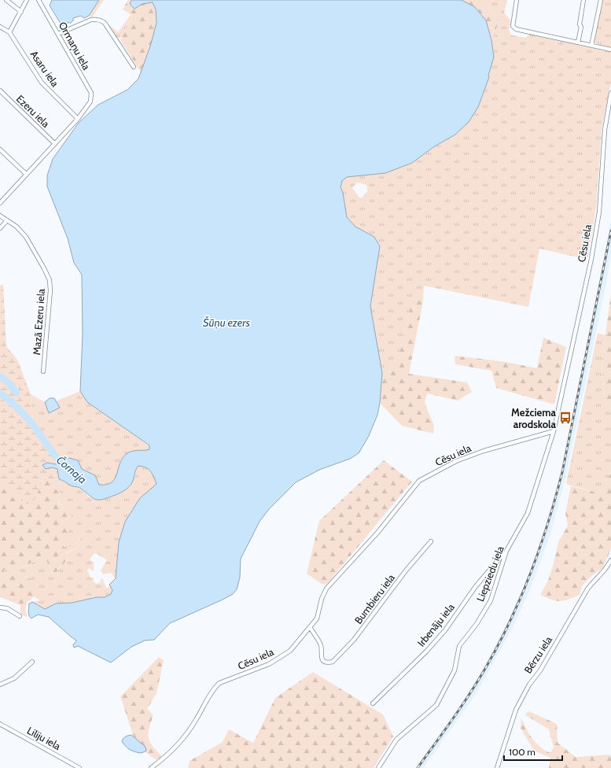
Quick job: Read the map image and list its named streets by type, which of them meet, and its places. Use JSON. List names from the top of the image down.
{
  "streets": {
    "street": [
      "Ormaņu iela",
      "Asaru iela",
      "Ezeru iela",
      "Cēsu iela",
      "Mazā Ezeru iela",
      "Liepziedu iela",
      "Bumbieru iela",
      "Irbenāju iela",
      "Bērzu iela",
      "Liliju iela"
    ]
  },
  "crossings": [
    ["Ormaņu iela", "Asaru iela"],
    ["Cēsu iela", "Liepziedu iela"],
    ["Cēsu iela", "Bumbieru iela"],
    ["Liepziedu iela", "Irbenāju iela"]
  ],
  "water": ["Šūņu ezers", "Čornaja"],
  "places": {
    "bus stop": ["Mežciema arodskola"]
  },
  "scale_bar": "100 m"
}
